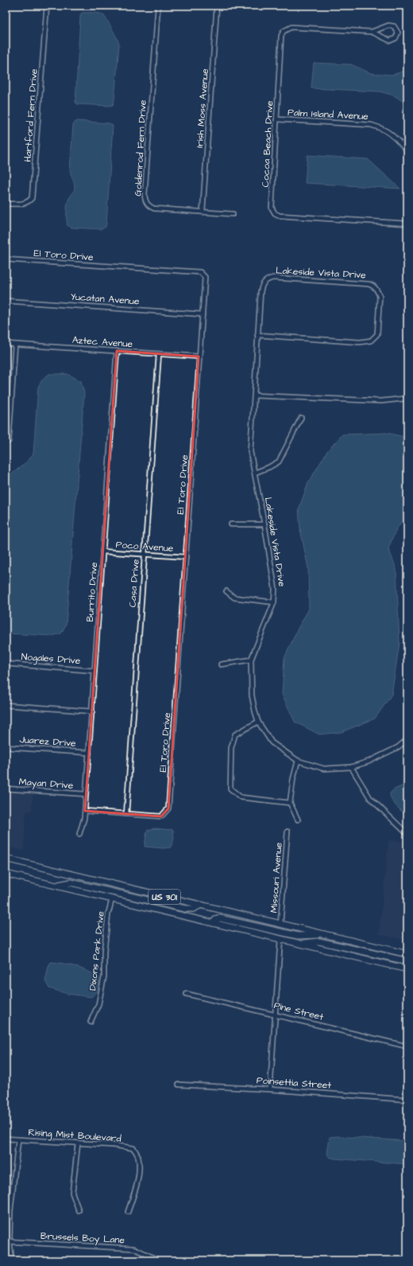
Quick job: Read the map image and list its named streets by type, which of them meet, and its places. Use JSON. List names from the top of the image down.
{
  "streets": {
    "main road": ["US 301"],
    "street": [
      "Irish Moss Avenue",
      "Palm Island Avenue",
      "Hartford Fern Drive",
      "Cocoa Beach Drive",
      "Goldenrod Fern Drive",
      "El Toro Drive",
      "Lakeside Vista Drive",
      "Yucatan Avenue",
      "Aztec Avenue",
      "Poco Avenue",
      "Casa Drive",
      "Burrito Drive",
      "Nogales Drive",
      "Juarez Drive",
      "Mayan Drive",
      "Missouri Avenue",
      "Dixons Park Drive",
      "Pine Street",
      "Poinsettia Street",
      "Rising Mist Boulevard",
      "Brussels Boy Lane"
    ]
  },
  "crossings": [
    ["Irish Moss Avenue", "Goldenrod Fern Drive"],
    ["Palm Island Avenue", "Cocoa Beach Drive"],
    ["El Toro Drive", "Yucatan Avenue"],
    ["El Toro Drive", "Aztec Avenue"],
    ["El Toro Drive", "Poco Avenue"],
    ["El Toro Drive", "Casa Drive"],
    ["El Toro Drive", "Burrito Drive"],
    ["Aztec Avenue", "Casa Drive"],
    ["Aztec Avenue", "Burrito Drive"],
    ["Poco Avenue", "Casa Drive"],
    ["Poco Avenue", "Burrito Drive"],
    ["Burrito Drive", "Nogales Drive"],
    ["Burrito Drive", "Juarez Drive"],
    ["Burrito Drive", "Mayan Drive"],
    ["Missouri Avenue", "US 301"],
    ["US 301", "Dixons Park Drive"]
  ]
}
